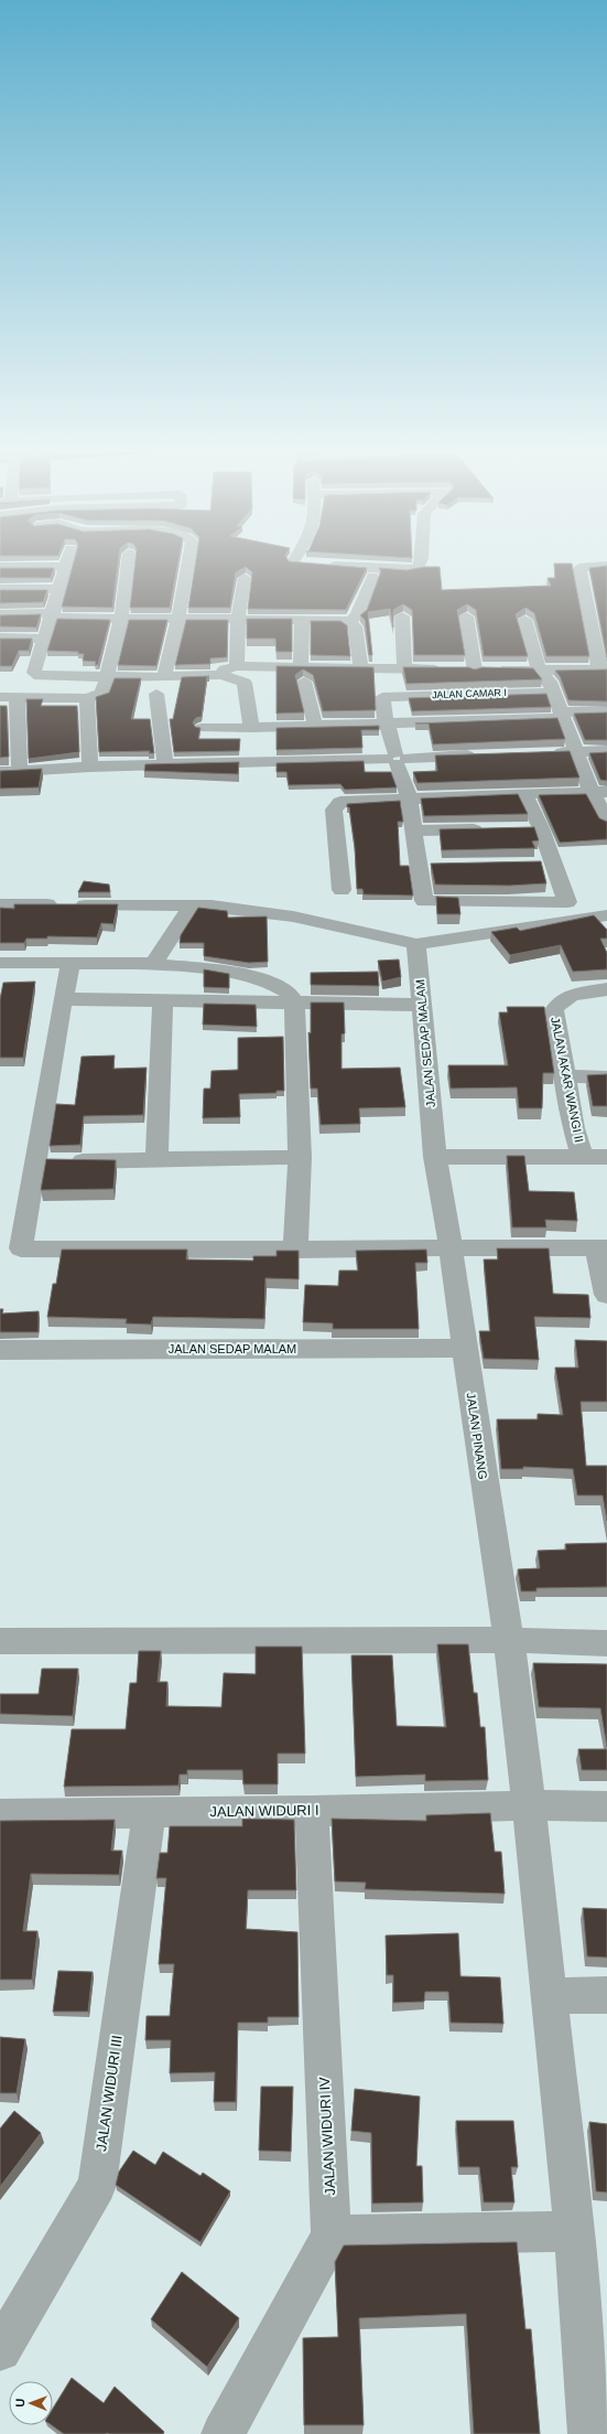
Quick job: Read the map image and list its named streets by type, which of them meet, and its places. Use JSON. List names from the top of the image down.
{
  "streets": {
    "street": [
      "JALAN CAMAR I",
      "JALAN SEDAP MALAM",
      "JALAN AKAR WANGI II",
      "JALAN PINANG",
      "JALAN WIDURI I",
      "JALAN WIDURI III",
      "JALAN WIDURI IV"
    ]
  },
  "crossings": [
    ["JALAN SEDAP MALAM", "JALAN PINANG"],
    ["JALAN PINANG", "JALAN WIDURI I"],
    ["JALAN WIDURI I", "JALAN WIDURI III"],
    ["JALAN WIDURI I", "JALAN WIDURI IV"]
  ],
  "north": "left"
}
